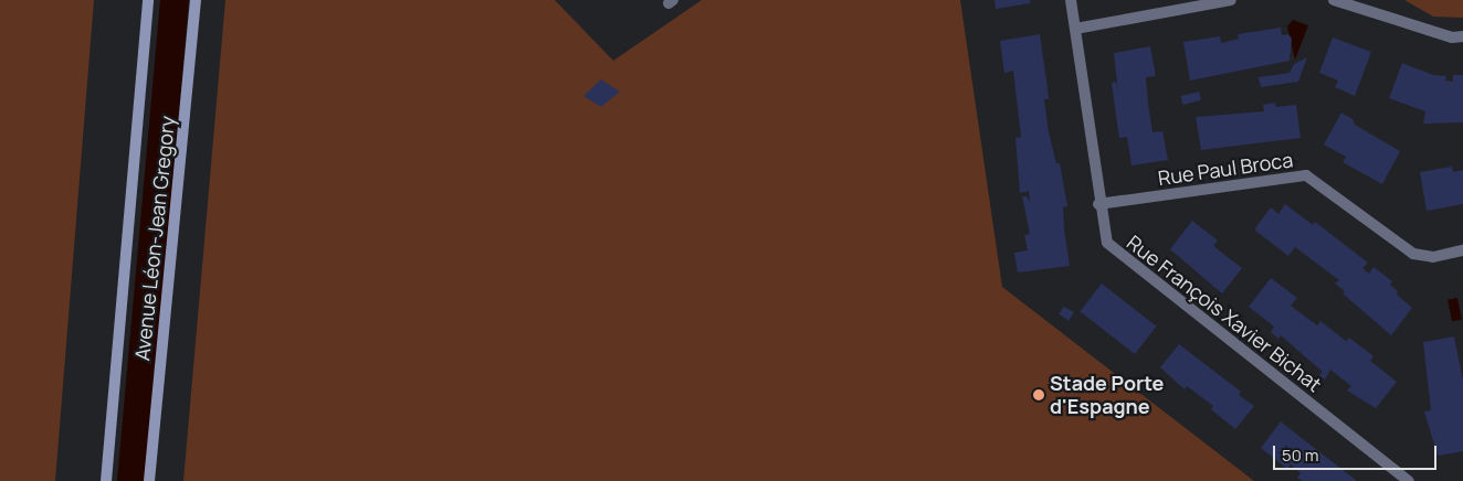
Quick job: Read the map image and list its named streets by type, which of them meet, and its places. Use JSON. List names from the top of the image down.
{
  "streets": {
    "street": ["Rue Paul Broca", "Avenue Léon-Jean Gregory", "Rue François Xavier Bichat"]
  },
  "crossings": [
    ["Rue Paul Broca", "Rue François Xavier Bichat"]
  ],
  "places": ["Stade Porte d'Espagne"],
  "scale_bar": "50 m"
}
